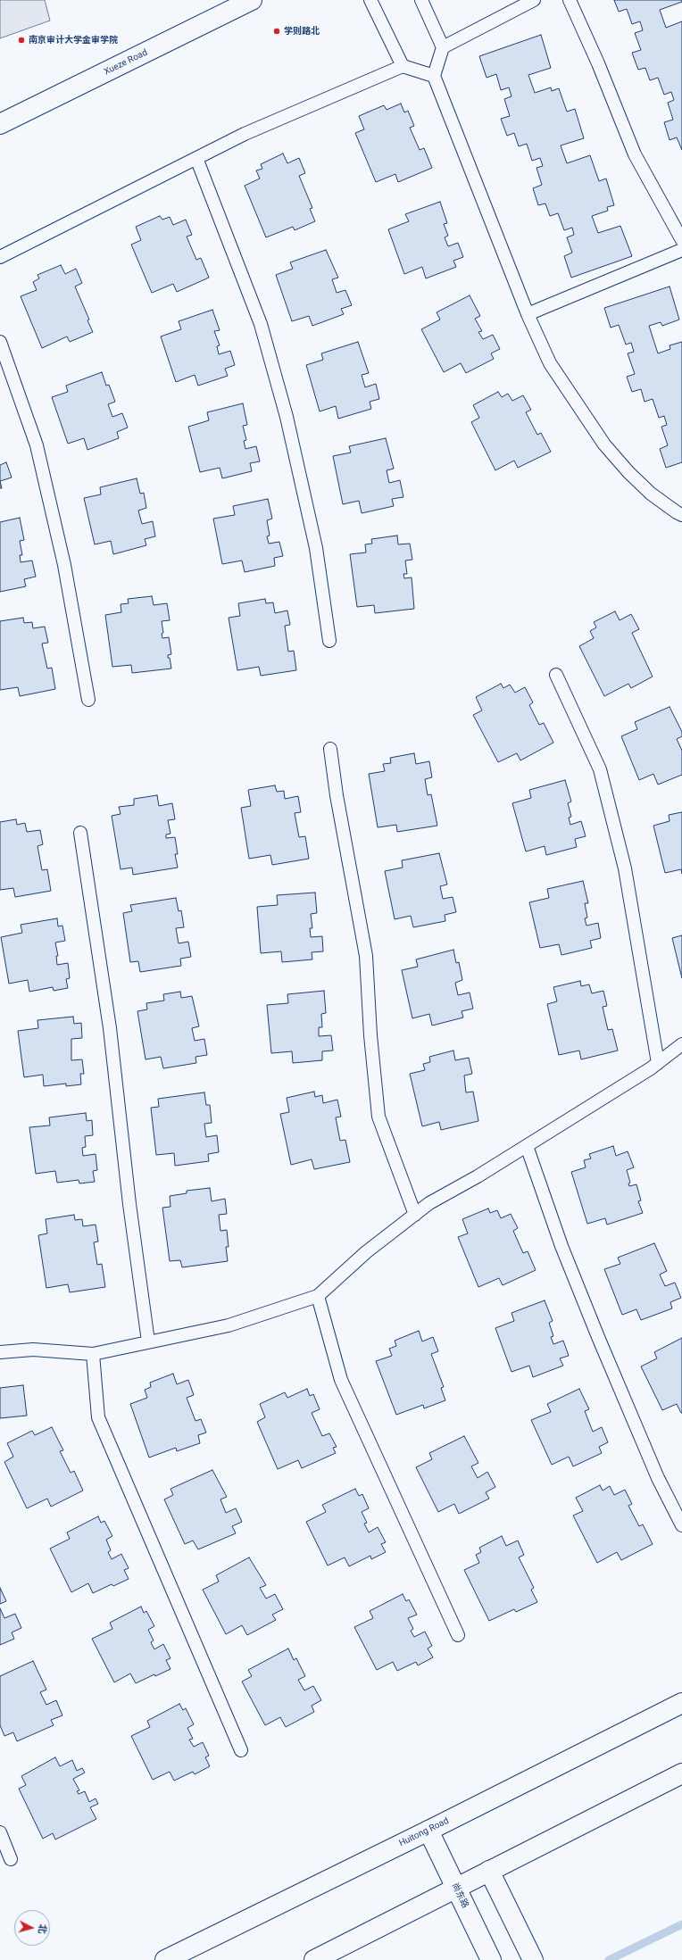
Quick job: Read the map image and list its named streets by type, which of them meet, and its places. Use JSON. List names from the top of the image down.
{
  "streets": {
    "main road": ["Xueze Road", "Huitong Road", "尚东路"]
  },
  "crossings": [
    ["Huitong Road", "尚东路"]
  ],
  "places": ["学则路北", "南京审计大学金审学院"],
  "north": "right"
}
